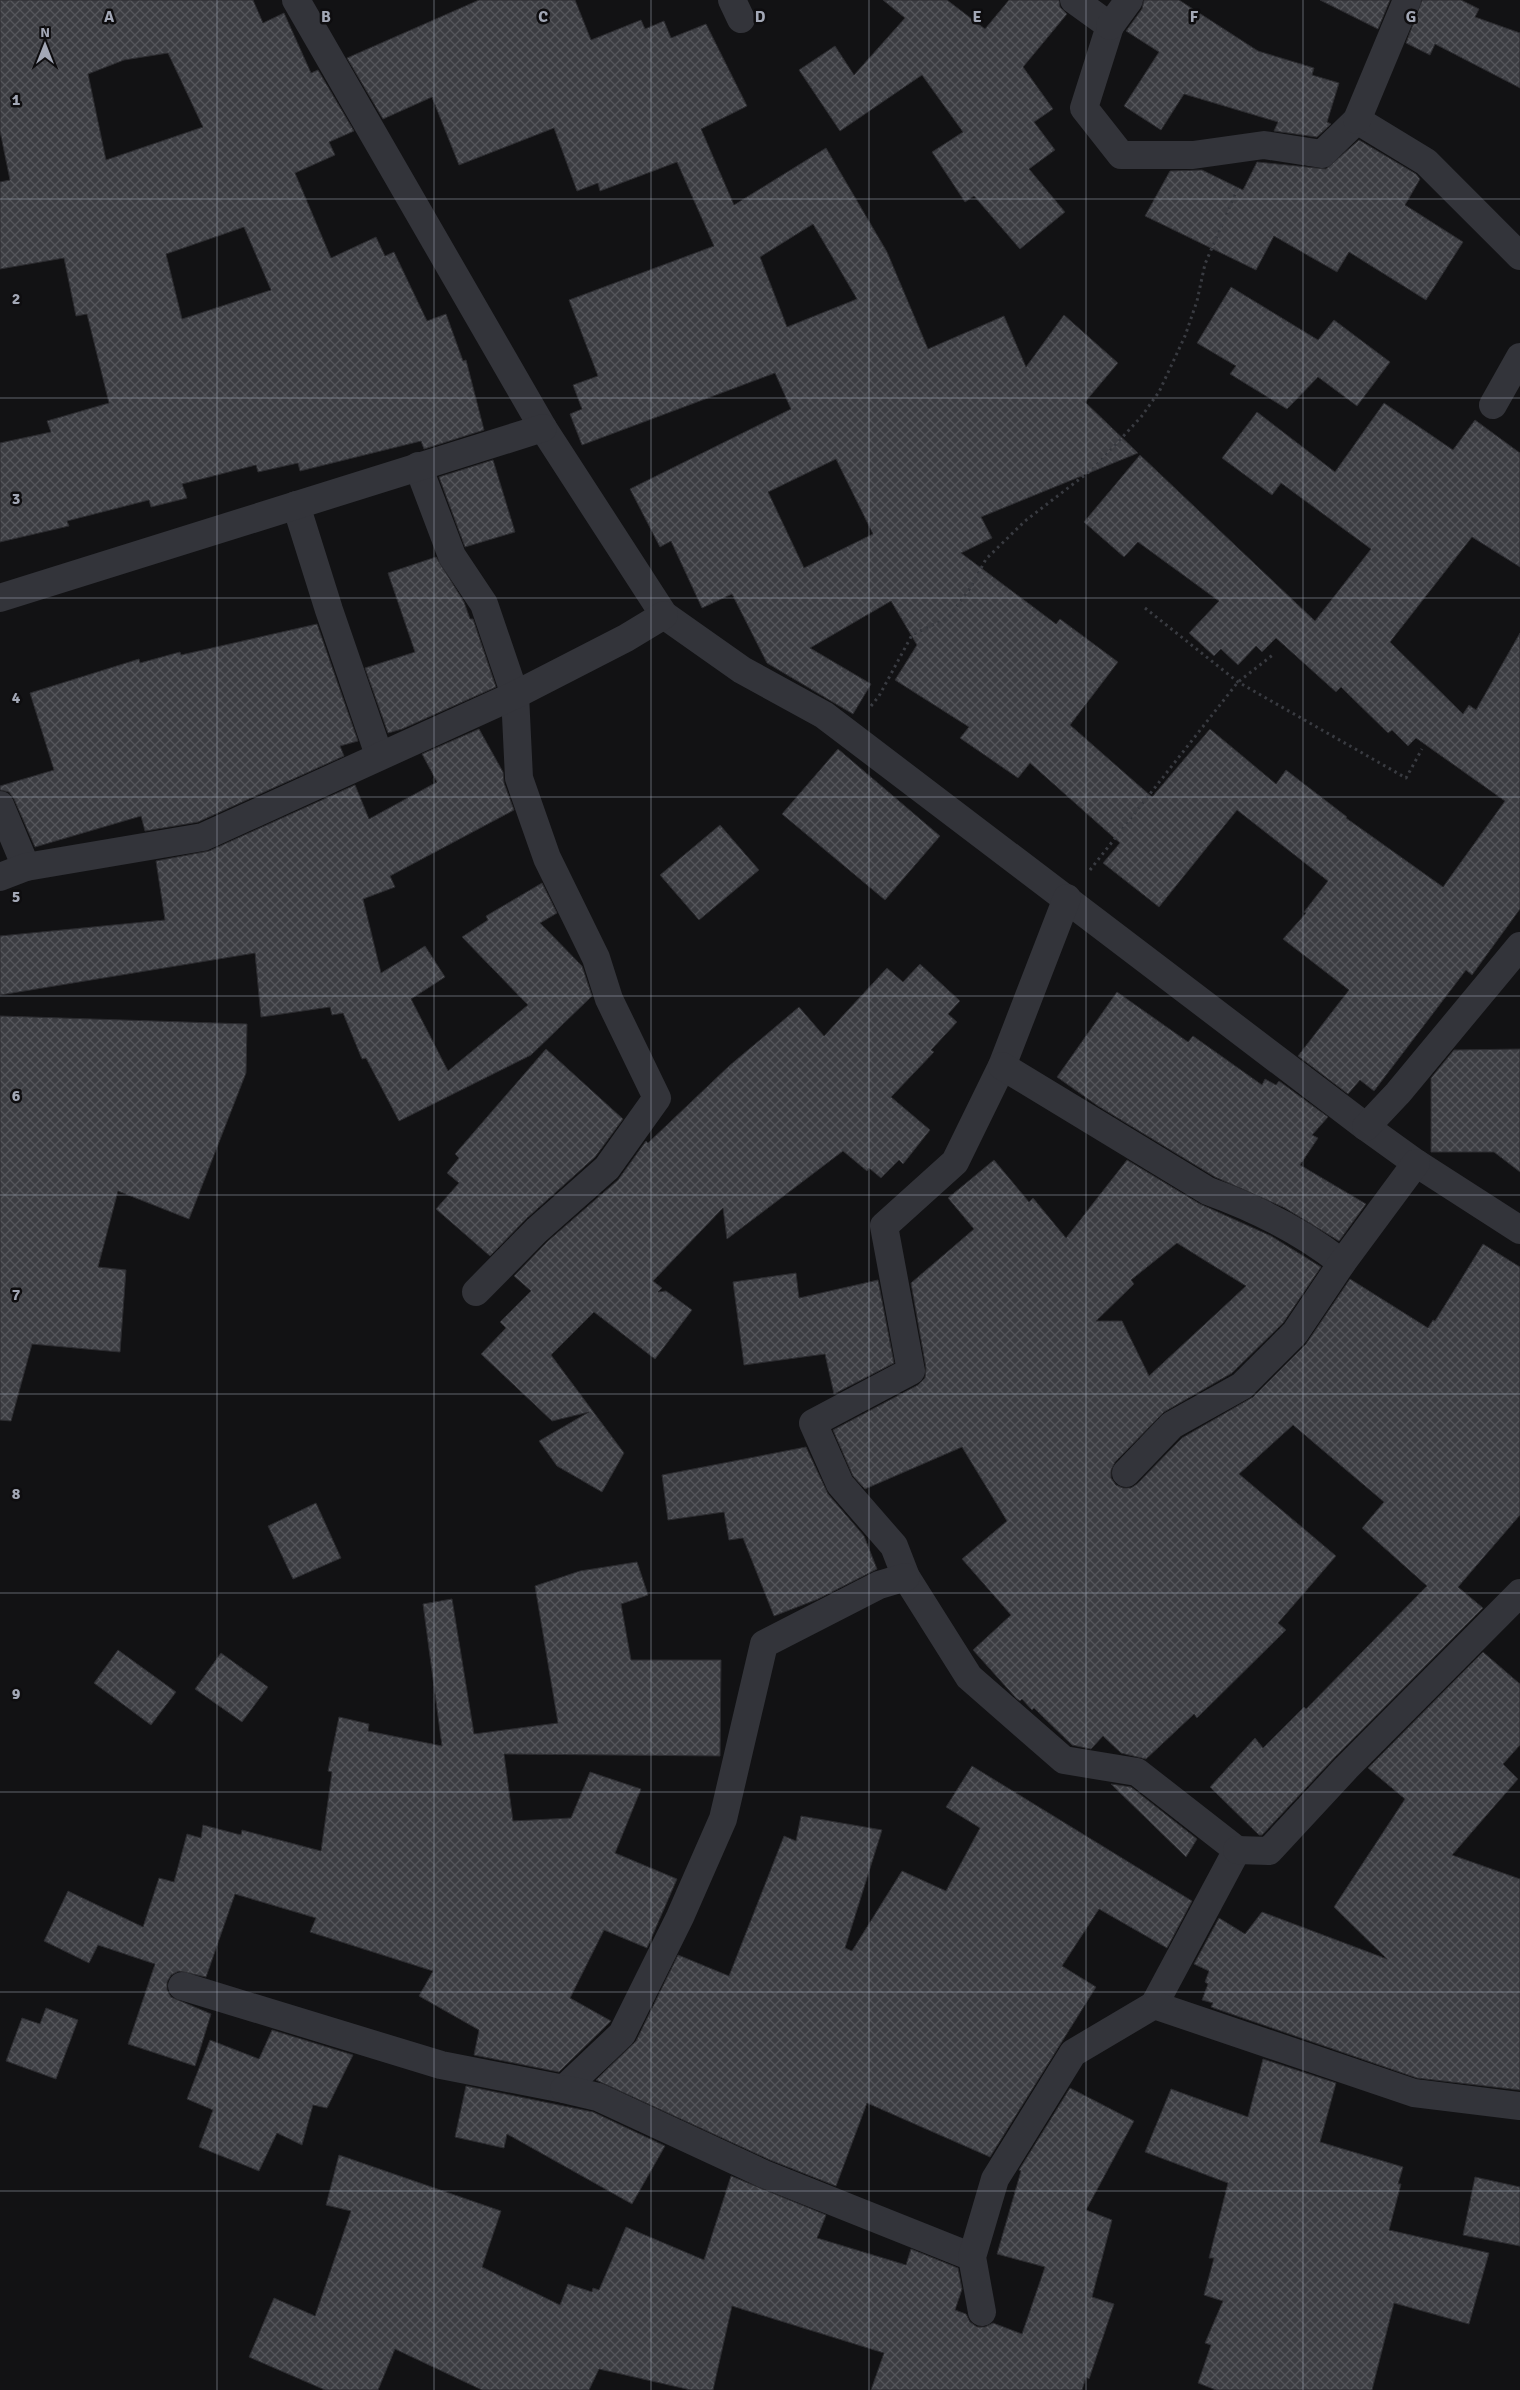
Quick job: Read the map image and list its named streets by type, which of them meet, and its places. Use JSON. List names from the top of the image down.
{
  "north": "top",
  "grid": {
    "columns": [
      "A",
      "B",
      "C",
      "D",
      "E",
      "F",
      "G"
    ],
    "rows": [
      "1",
      "2",
      "3",
      "4",
      "5",
      "6",
      "7",
      "8",
      "9"
    ]
  }
}
